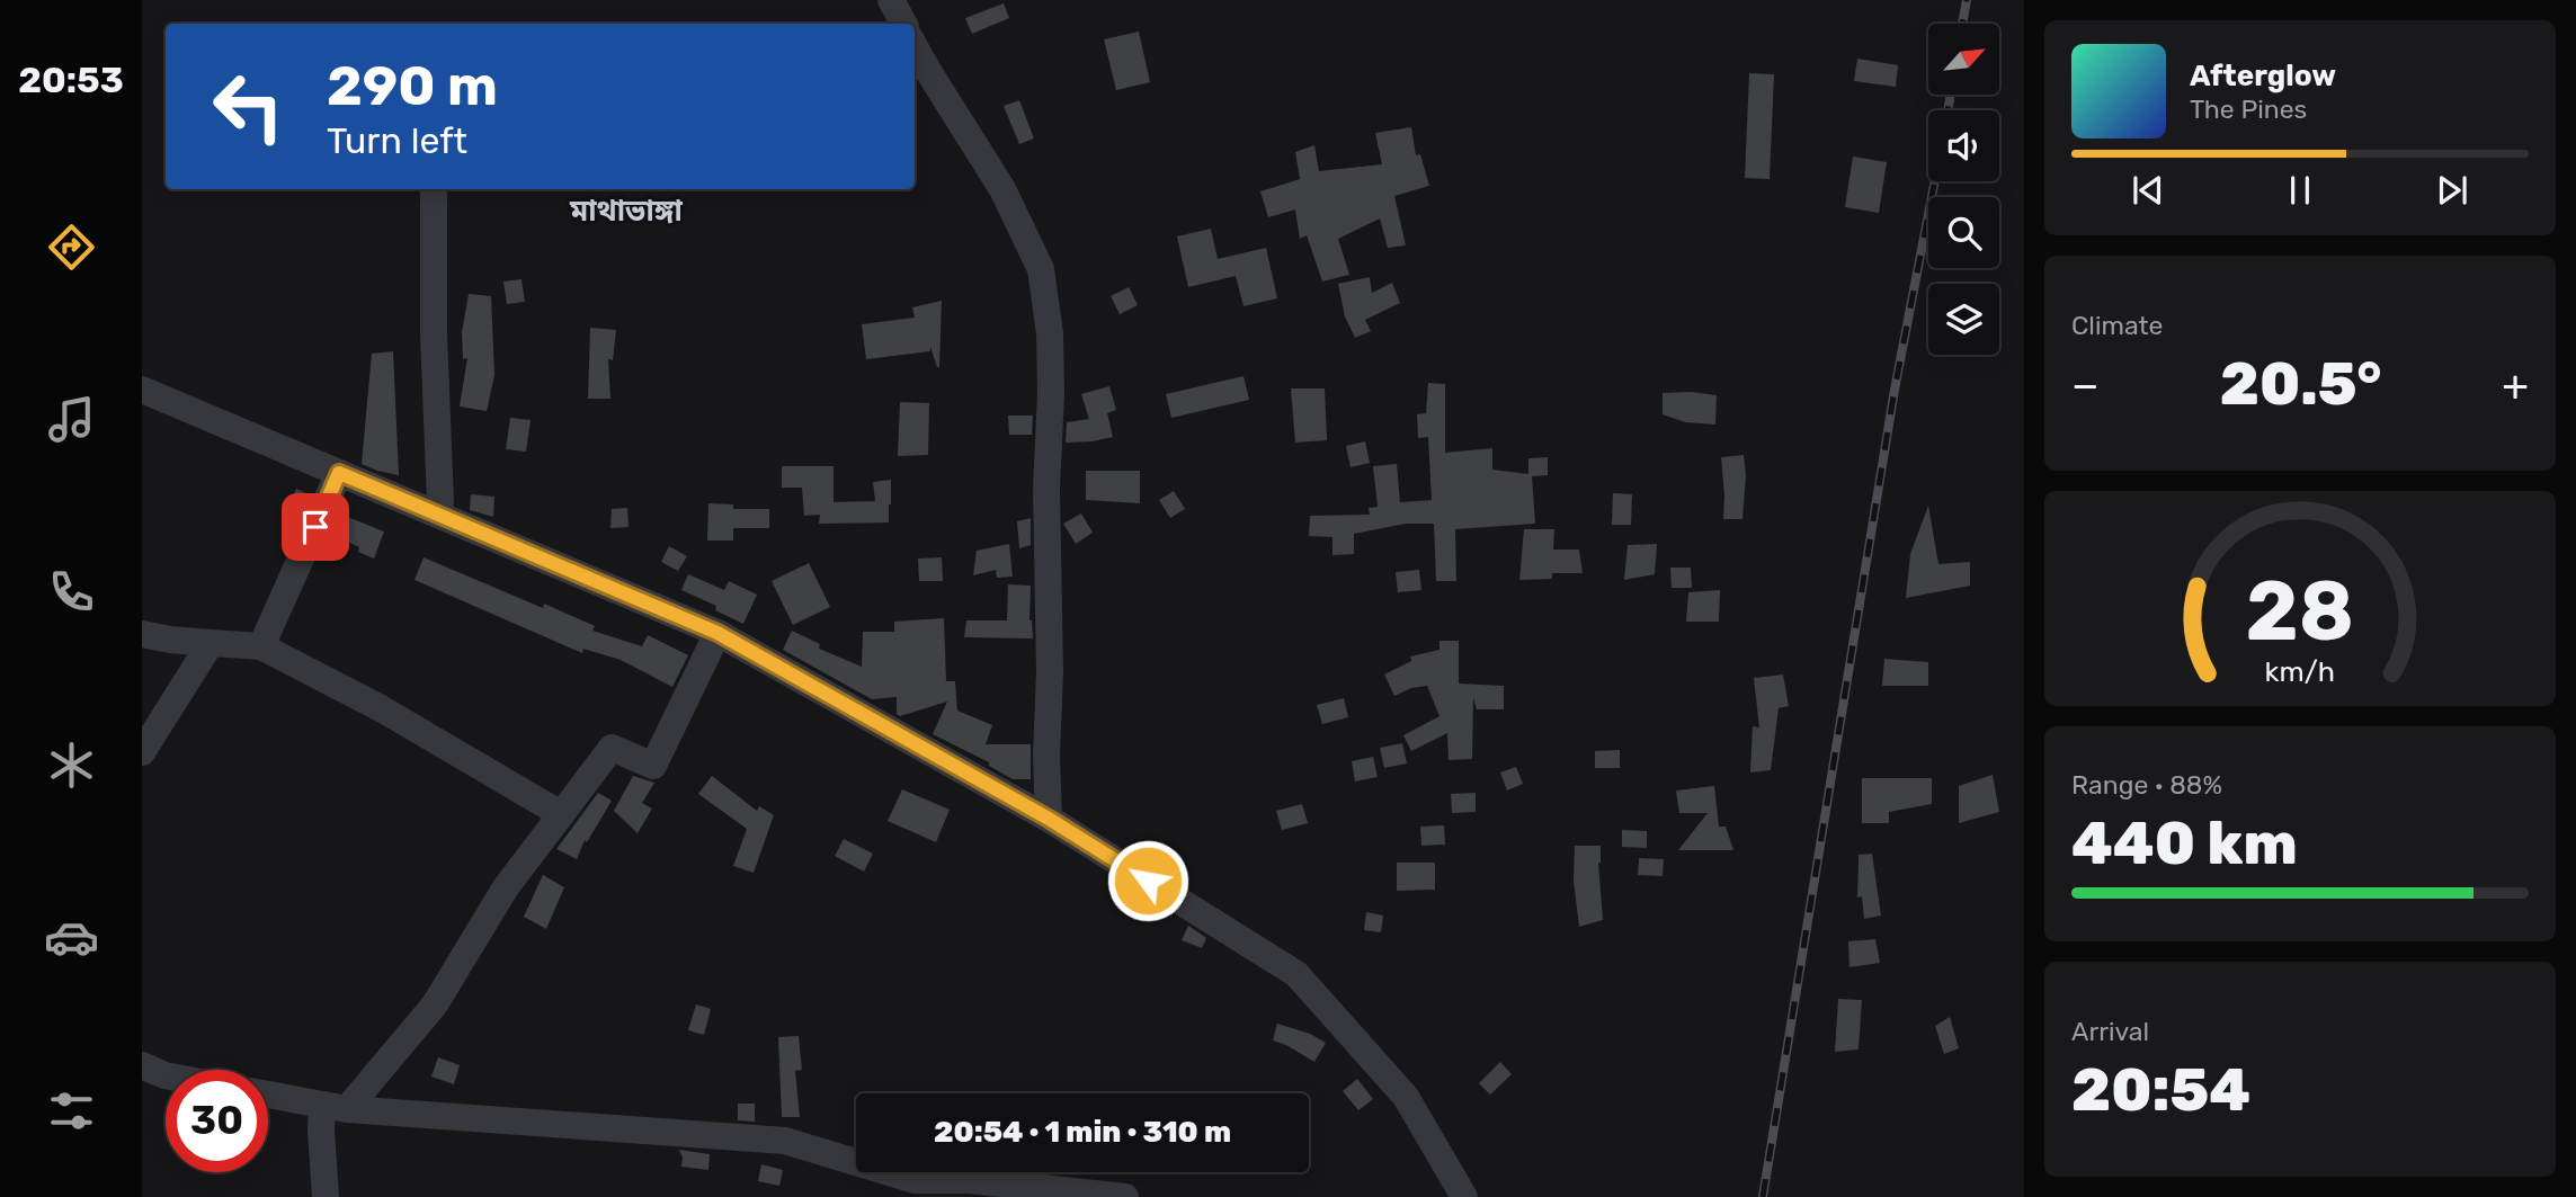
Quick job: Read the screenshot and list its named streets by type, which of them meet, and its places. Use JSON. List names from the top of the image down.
{
  "districts": ["মাথাভাঙ্গা"],
  "north": "top right",
  "page": {
    "tabs": "20:53",
    "turn": ["290 m", "Turn left"],
    "song": ["Afterglow", "The Pines"],
    "tile": [
      "Climate",
      ["Range · 88%", "440 km"],
      ["Arrival", "20:54"]
    ],
    "heat": ["−", "20.5°", "+"],
    "limit": "30",
    "trip": "20:54 · 1 min · 310 m",
    "gauge": ["28", "km/h"]
  }
}
